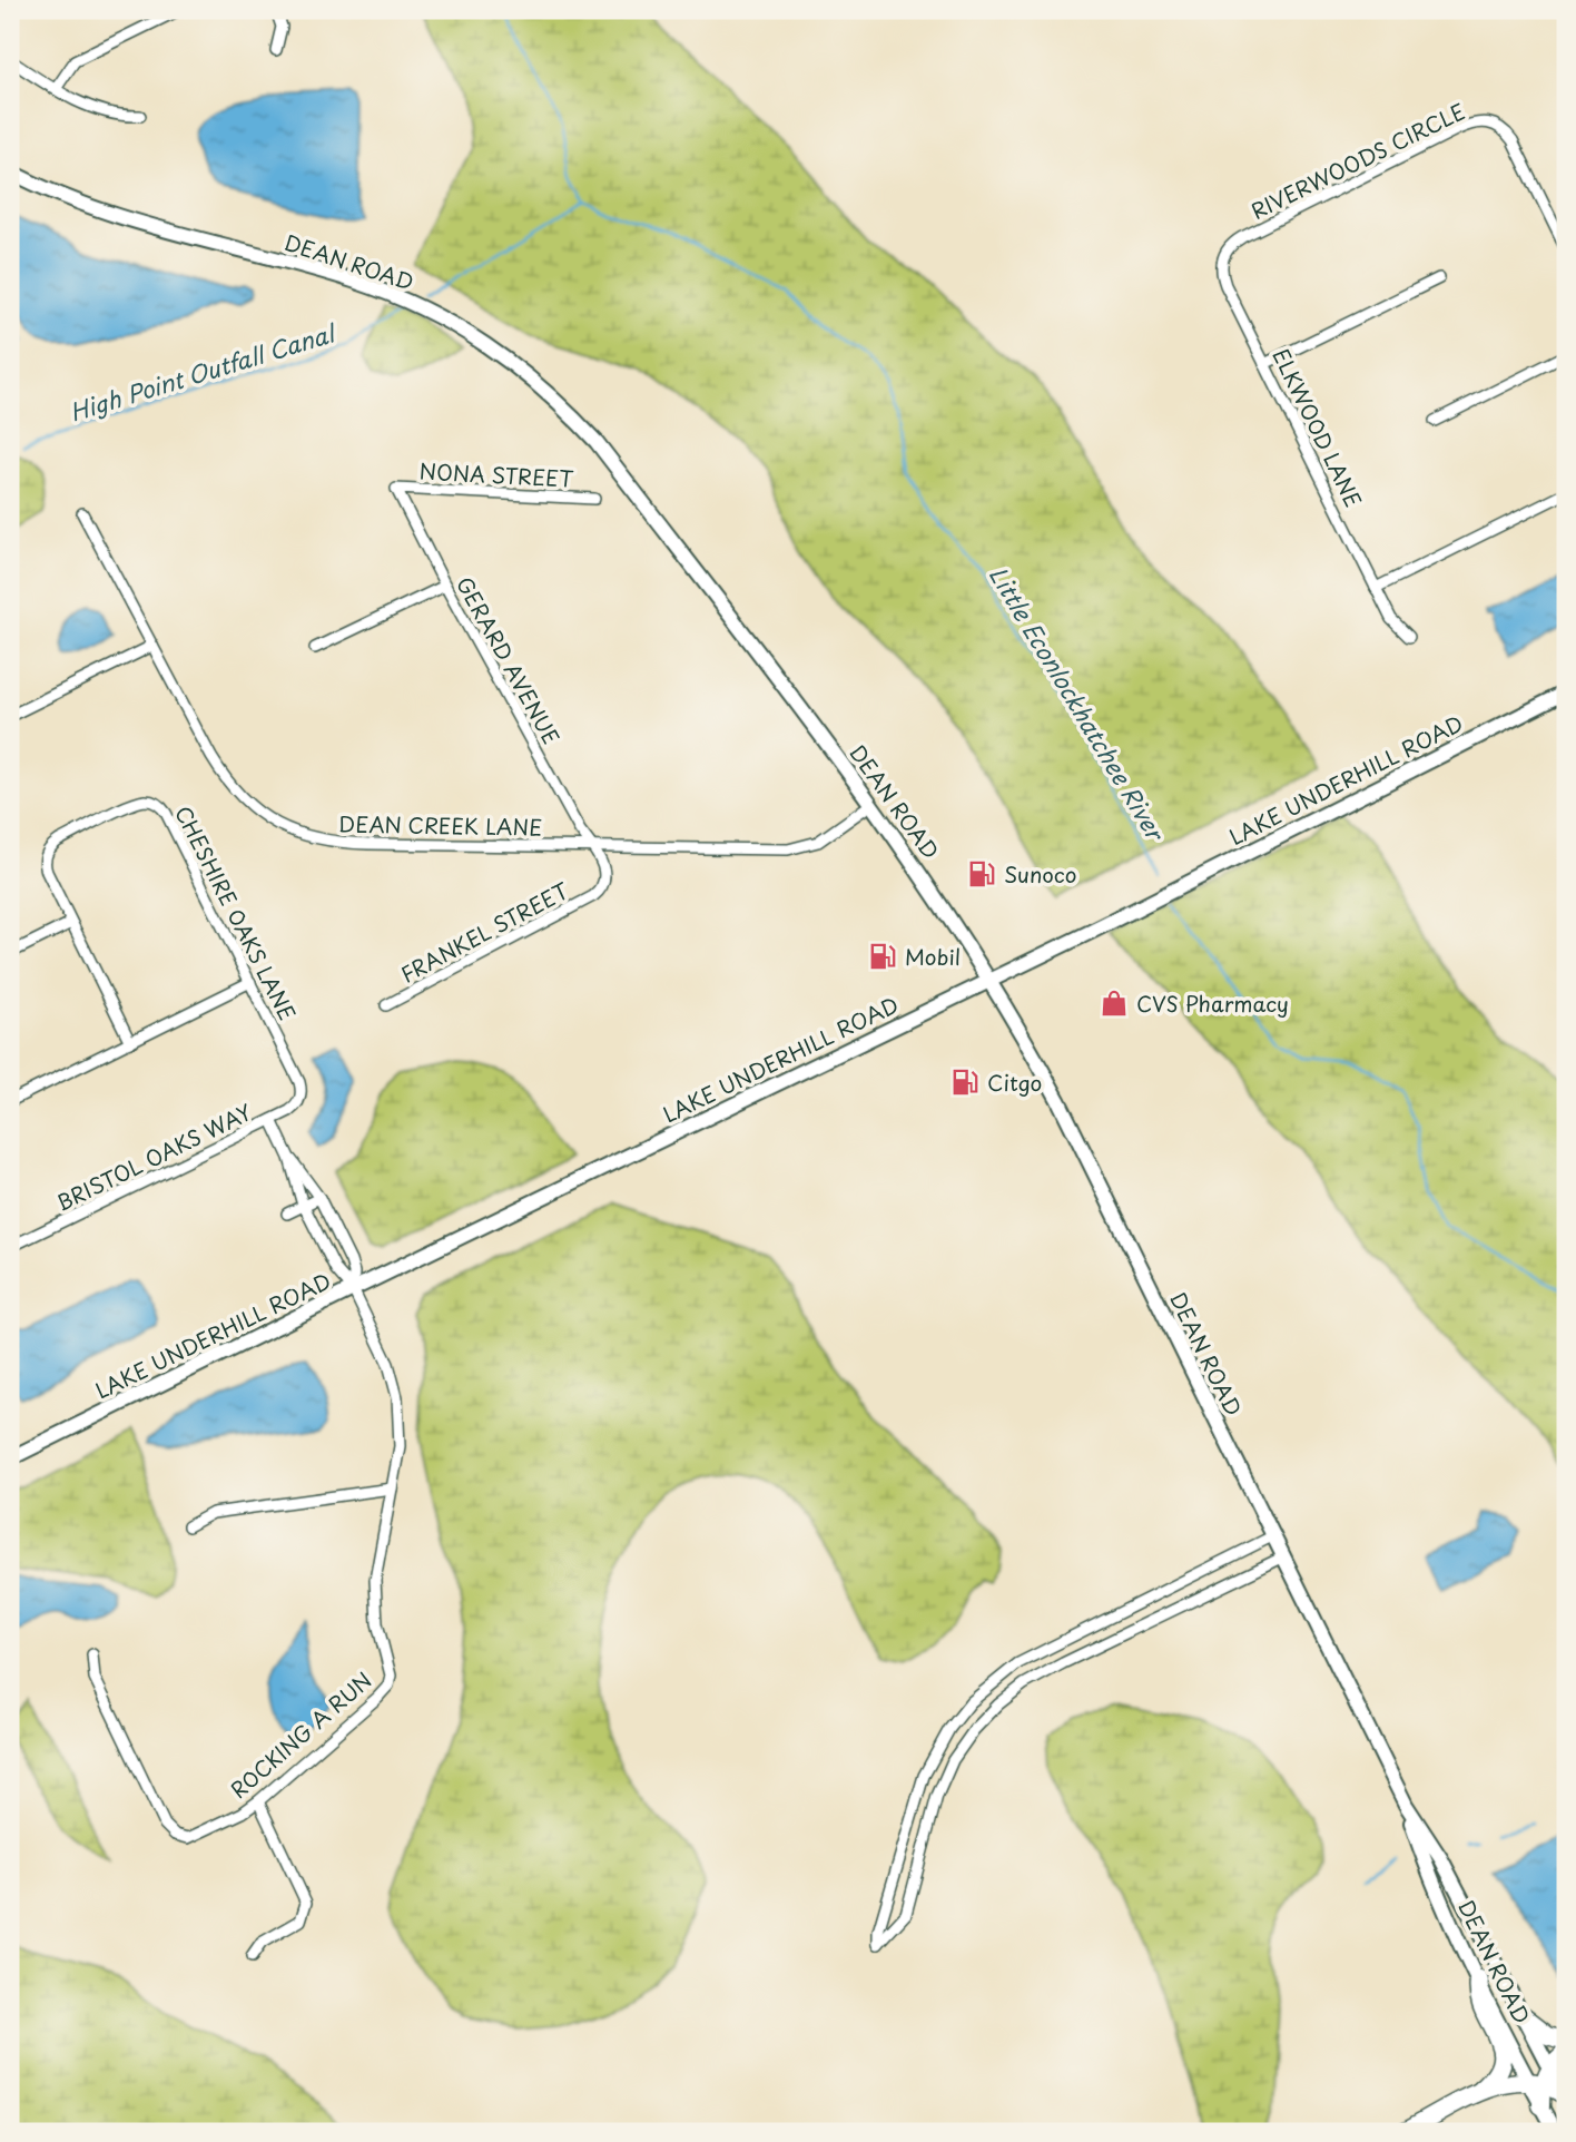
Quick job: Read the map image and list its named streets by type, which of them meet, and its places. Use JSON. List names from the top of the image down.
{
  "streets": {
    "street": [
      "RIVERWOODS CIRCLE",
      "DEAN ROAD",
      "ELKWOOD LANE",
      "NONA STREET",
      "GERARD AVENUE",
      "LAKE UNDERHILL ROAD",
      "DEAN CREEK LANE",
      "CHESHIRE OAKS LANE",
      "FRANKEL STREET",
      "BRISTOL OAKS WAY",
      "ROCKING A RUN"
    ]
  },
  "crossings": [
    ["RIVERWOODS CIRCLE", "ELKWOOD LANE"],
    ["DEAN ROAD", "LAKE UNDERHILL ROAD"],
    ["DEAN ROAD", "DEAN CREEK LANE"],
    ["NONA STREET", "GERARD AVENUE"],
    ["GERARD AVENUE", "DEAN CREEK LANE"],
    ["GERARD AVENUE", "FRANKEL STREET"],
    ["LAKE UNDERHILL ROAD", "ROCKING A RUN"],
    ["DEAN CREEK LANE", "FRANKEL STREET"],
    ["CHESHIRE OAKS LANE", "BRISTOL OAKS WAY"],
    ["CHESHIRE OAKS LANE", "ROCKING A RUN"],
    ["BRISTOL OAKS WAY", "ROCKING A RUN"]
  ],
  "water": ["High Point Outfall Canal", "Little Econlockhatchee River"],
  "places": {
    "fuel station": ["Sunoco", "Mobil", "Citgo"],
    "shop": ["CVS Pharmacy"]
  }
}
